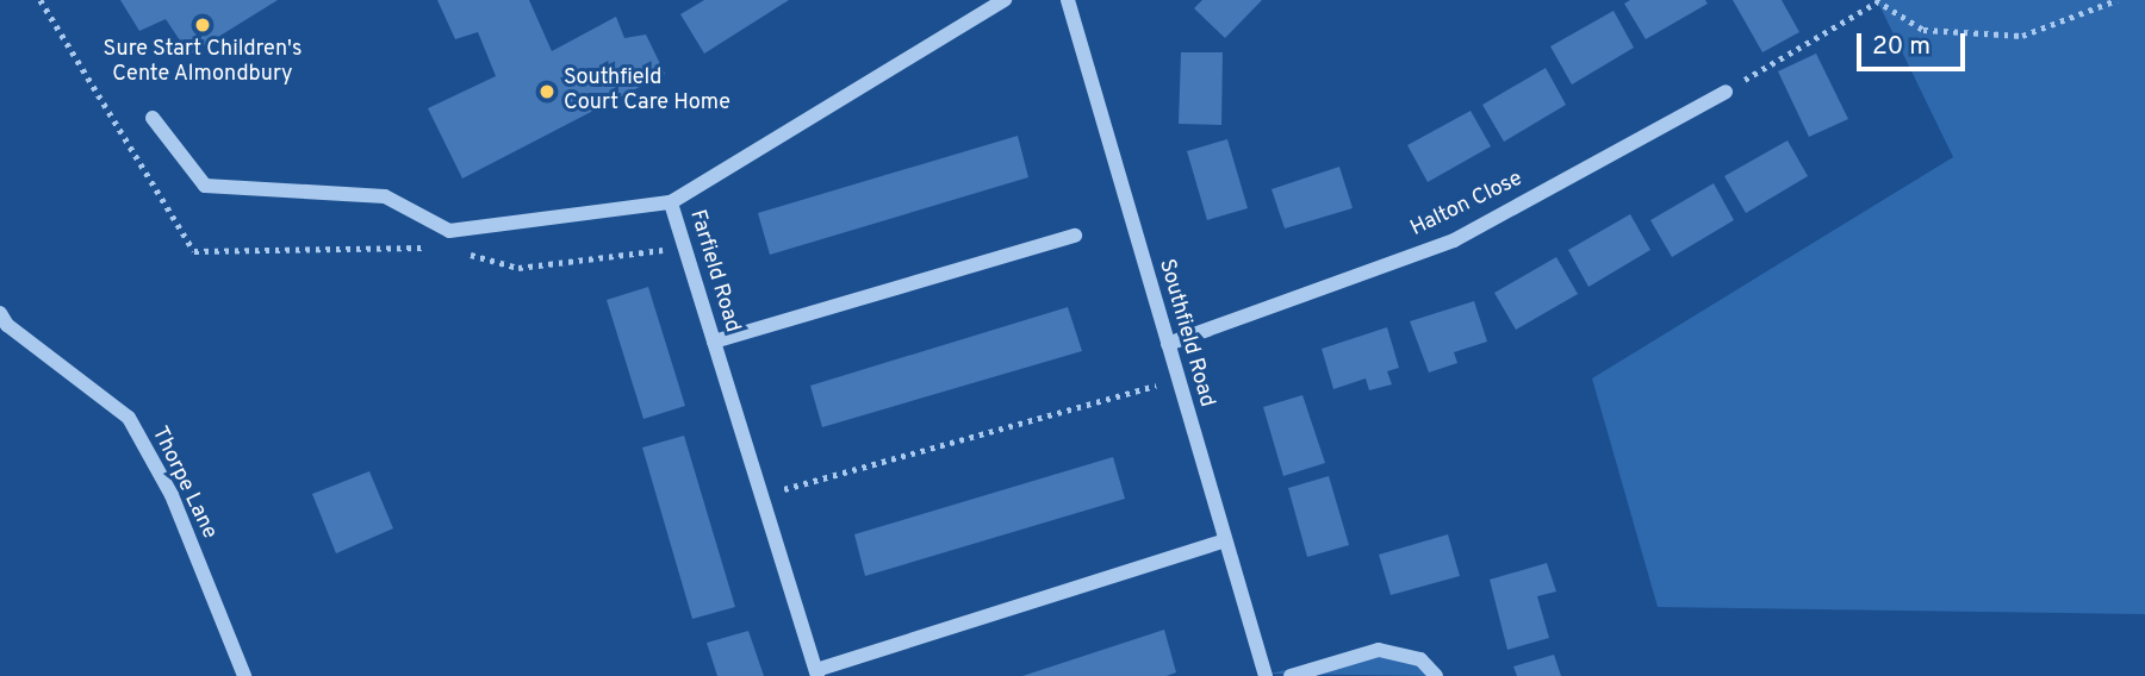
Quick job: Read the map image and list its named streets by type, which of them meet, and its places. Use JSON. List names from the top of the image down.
{
  "streets": {
    "street": [
      "Halton Close",
      "Farfield Road",
      "Southfield Road",
      "Thorpe Lane"
    ]
  },
  "crossings": [
    ["Halton Close", "Southfield Road"]
  ],
  "places": ["Sure Start Children's Cente Almondbury", "Southfield Court Care Home"],
  "scale_bar": "20 m"
}
